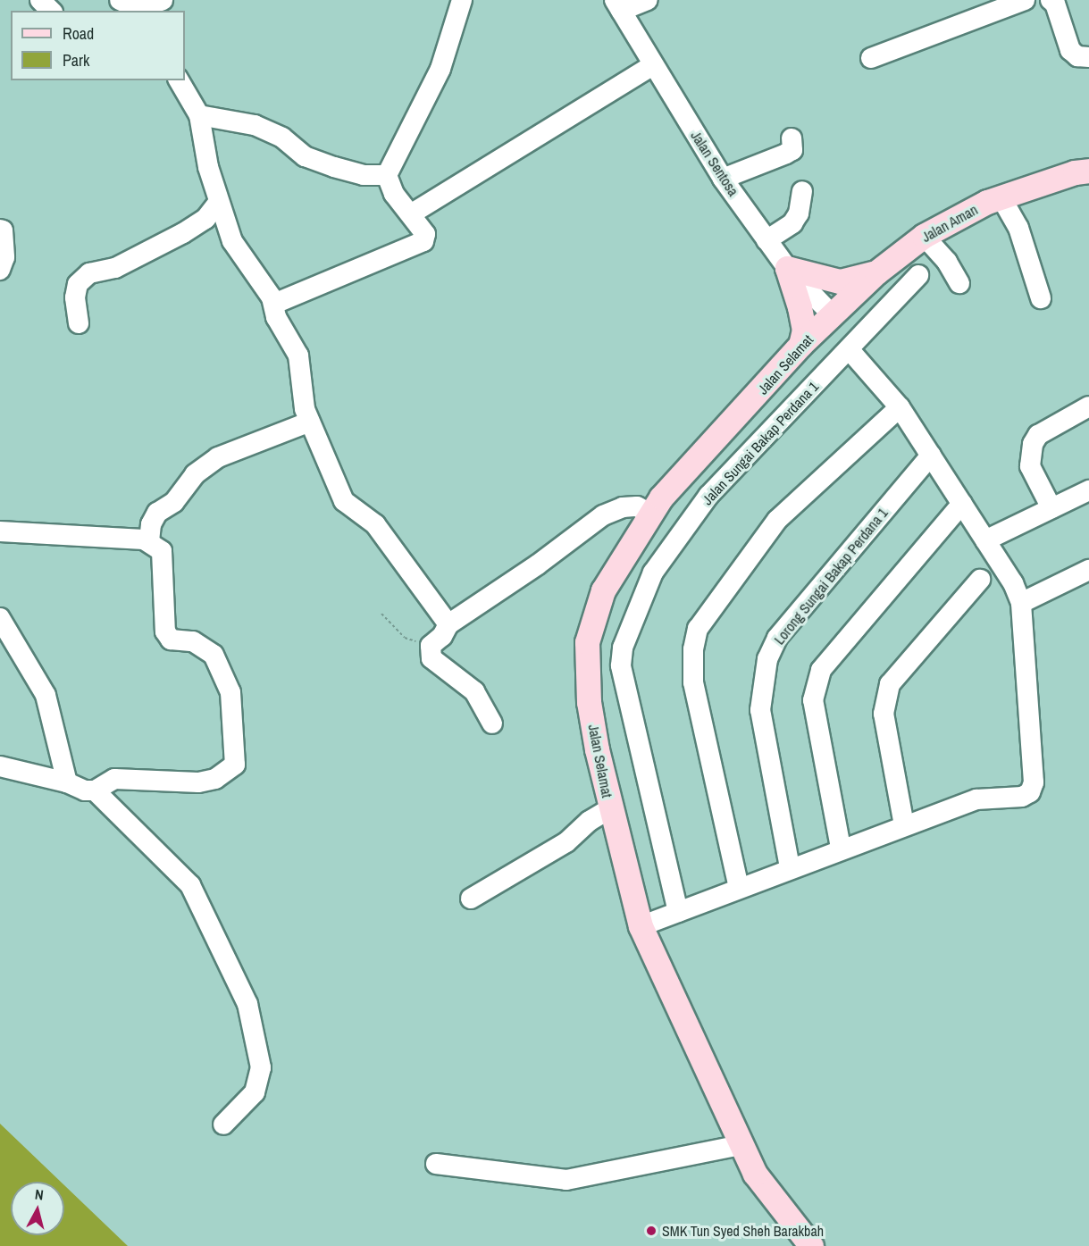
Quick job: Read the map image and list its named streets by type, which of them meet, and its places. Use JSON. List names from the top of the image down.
{
  "streets": {
    "main road": ["Jalan Aman", "Jalan Selamat"],
    "street": ["Jalan Sentosa", "Jalan Sungai Bakap Perdana 1", "Lorong Sungai Bakap Perdana 1"]
  },
  "crossings": [
    ["Jalan Sentosa", "Jalan Aman"],
    ["Jalan Sentosa", "Jalan Selamat"],
    ["Jalan Aman", "Jalan Selamat"]
  ],
  "places": ["SMK Tun Syed Sheh Barakbah"],
  "legend": ["Road", "Park"],
  "north": "top"
}
